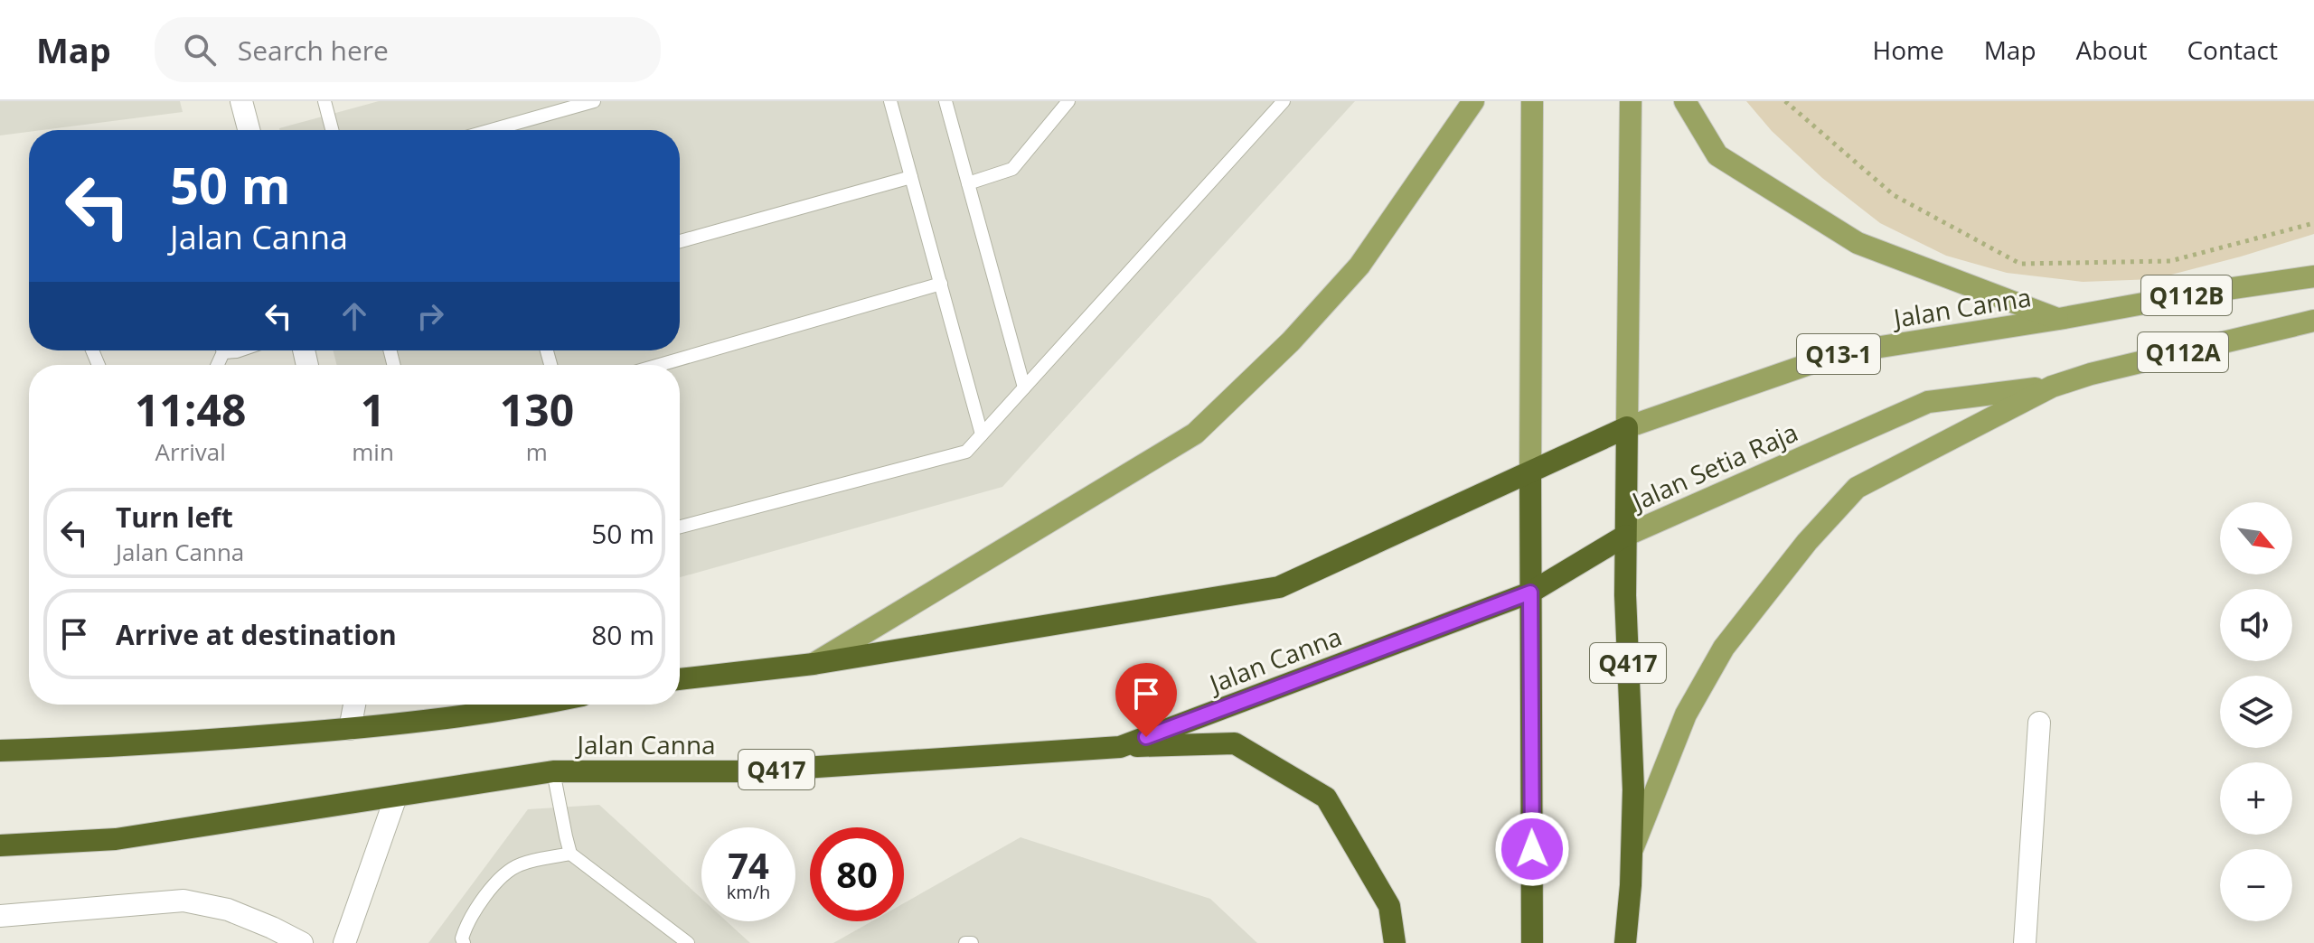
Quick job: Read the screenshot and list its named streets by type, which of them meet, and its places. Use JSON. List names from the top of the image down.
{
  "streets": {
    "highway": ["Jalan Canna", "Jalan Setia Raja", "Q417"],
    "main road": ["Q112B", "Q112A", "Q13-1"]
  },
  "crossings": [
    ["Q112B", "Jalan Canna"],
    ["Jalan Canna", "Q417"],
    ["Q112A", "Jalan Setia Raja"],
    ["Jalan Setia Raja", "Q417"]
  ],
  "north": "bottom right",
  "page": {
    "header": "Map",
    "search": "Search here",
    "nav": [
      "Home",
      "Map",
      "About",
      "Contact"
    ],
    "turn": ["50 m", "Jalan Canna"],
    "eta": [
      "11:48",
      "Arrival",
      "1",
      "min",
      "130",
      "m"
    ],
    "list": [
      {
        "name": "Turn left",
        "note": "Jalan Canna",
        "value": "50 m"
      },
      {
        "name": "Arrive at destination",
        "value": "80 m"
      }
    ],
    "map_buttons": ["+", "−"],
    "speed": "74 km/h",
    "limit": "80"
  }
}
